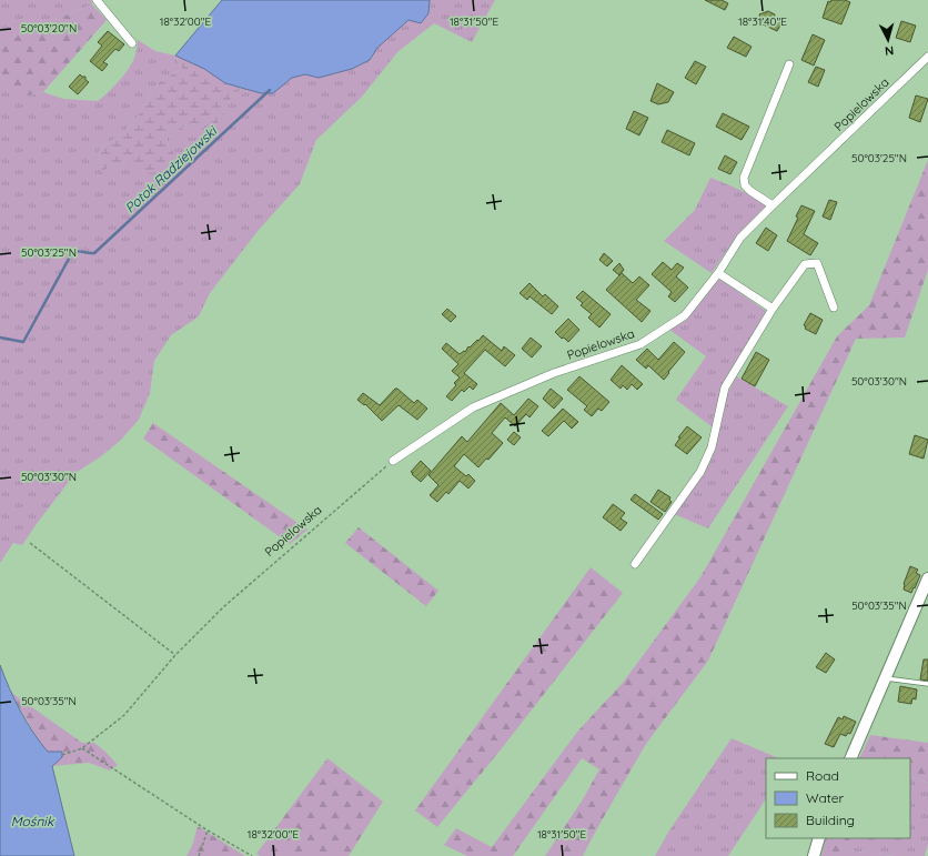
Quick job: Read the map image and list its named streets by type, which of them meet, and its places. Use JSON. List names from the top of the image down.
{
  "streets": {
    "street": ["Popielowska"]
  },
  "water": ["Potok Radziejowski", "Mośnik"],
  "legend": ["Road", "Water", "Building"],
  "north": "bottom",
  "coordinates": [
    "18°32'00\"E",
    "18°31'50\"E",
    "18°31'40\"E",
    "50°03'20\"N",
    "50°03'25\"N",
    "50°03'30\"N",
    "50°03'35\"N"
  ]
}
